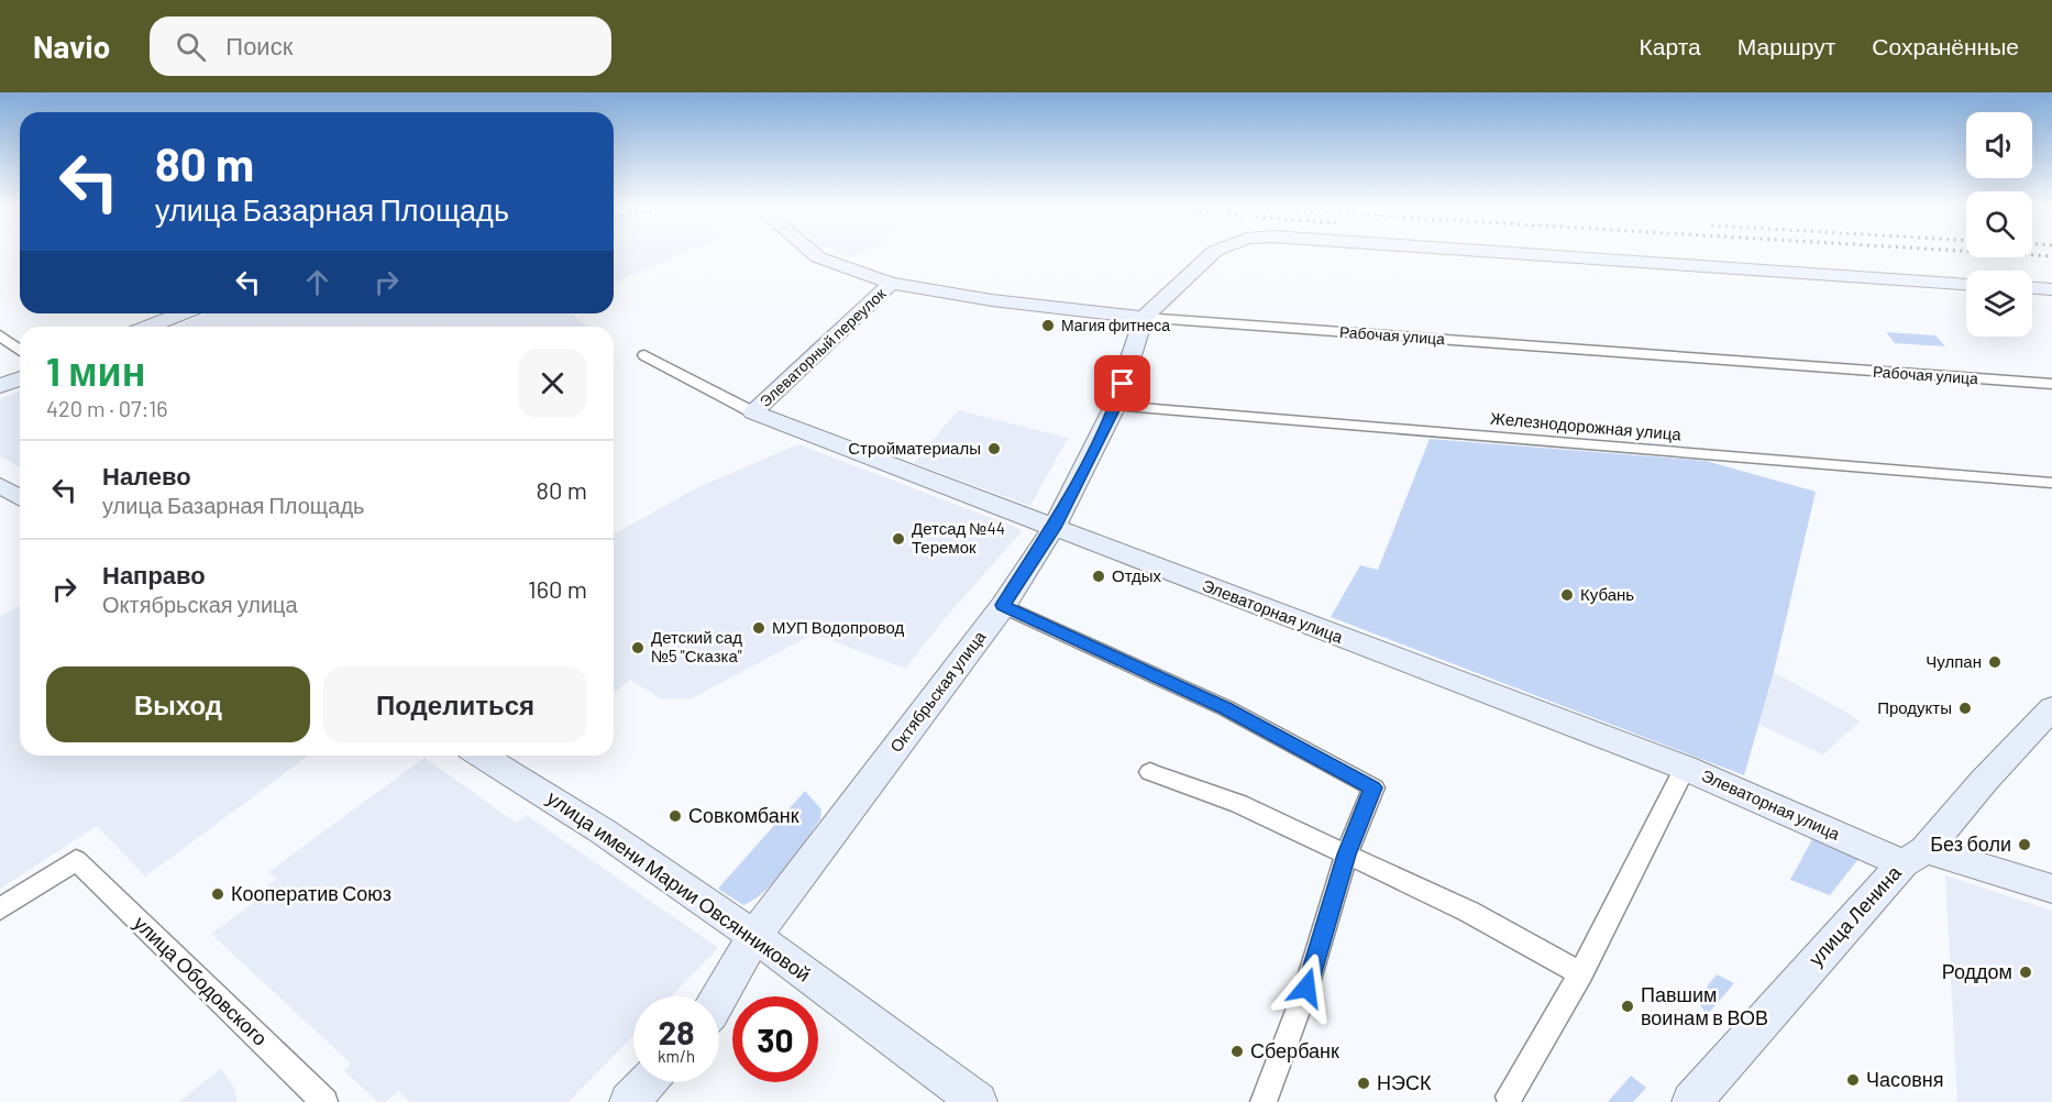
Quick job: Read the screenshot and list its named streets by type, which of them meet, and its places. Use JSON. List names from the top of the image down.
{
  "streets": {
    "street": [
      "Рабочая улица",
      "Элеваторный переулок",
      "Железнодорожная улица",
      "Элеваторная улица",
      "Октябрьская улица",
      "улица имени Марии Овсянниковой",
      "улица Ленина",
      "улица Ободовского"
    ]
  },
  "crossings": [
    ["Рабочая улица", "Элеваторный переулок"],
    ["Рабочая улица", "Октябрьская улица"],
    ["Элеваторный переулок", "Элеваторная улица"],
    ["Железнодорожная улица", "Октябрьская улица"],
    ["Элеваторная улица", "Октябрьская улица"],
    ["Элеваторная улица", "улица Ленина"],
    ["Октябрьская улица", "улица имени Марии Овсянниковой"]
  ],
  "places": [
    "Магия фитнеса",
    "Стройматериалы",
    "Детсад №44 Теремок",
    "Отдых",
    "Кубань",
    "МУП Водопровод",
    "Детский сад №5 \"Сказка\"",
    "Чулпан",
    "Продукты",
    "Совкомбанк",
    "Без боли",
    "Кооператив Союз",
    "Роддом",
    "Павшим воинам в ВОВ",
    "Сбербанк",
    "Часовня",
    "НЭСК"
  ],
  "page": {
    "header": "Navio",
    "search": "Поиск",
    "nav": ["Карта", "Маршрут", "Сохранённые"],
    "turn": ["80 m", "улица Базарная Площадь"],
    "heading": ["1 мин", "420 m · 07:16"],
    "list": [
      {
        "name": "Налево",
        "note": "улица Базарная Площадь",
        "value": "80 m"
      },
      {
        "name": "Направо",
        "note": "Октябрьская улица",
        "value": "160 m"
      }
    ],
    "buttons": ["Выход", "Поделиться"],
    "speed": "28 km/h",
    "limit": "30"
  }
}
